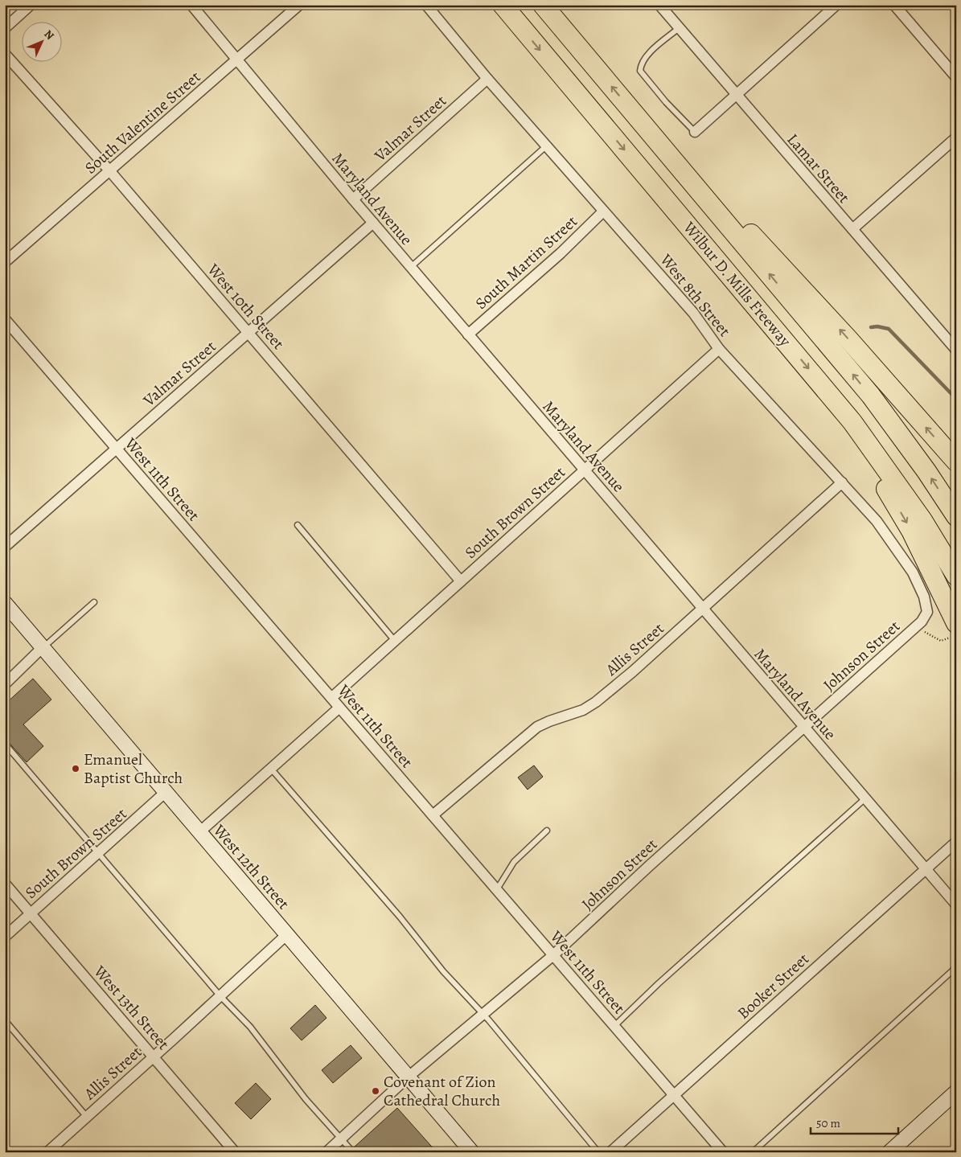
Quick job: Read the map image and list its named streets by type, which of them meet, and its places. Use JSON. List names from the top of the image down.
{
  "streets": {
    "highway": ["Wilbur D. Mills Freeway"],
    "main road": ["West 12th Street"],
    "street": [
      "South Valentine Street",
      "Valmar Street",
      "Lamar Street",
      "Maryland Avenue",
      "South Martin Street",
      "West 8th Street",
      "West 10th Street",
      "West 11th Street",
      "South Brown Street",
      "Allis Street",
      "Johnson Street",
      "Booker Street",
      "West 13th Street"
    ]
  },
  "crossings": [
    ["South Valentine Street", "Maryland Avenue"],
    ["South Valentine Street", "West 10th Street"],
    ["Valmar Street", "Maryland Avenue"],
    ["Valmar Street", "West 8th Street"],
    ["Valmar Street", "West 10th Street"],
    ["Valmar Street", "West 11th Street"],
    ["Maryland Avenue", "South Martin Street"],
    ["Maryland Avenue", "South Brown Street"],
    ["Maryland Avenue", "Allis Street"],
    ["Maryland Avenue", "Johnson Street"],
    ["Maryland Avenue", "Booker Street"],
    ["South Martin Street", "West 8th Street"],
    ["West 8th Street", "South Brown Street"],
    ["West 8th Street", "Allis Street"],
    ["West 8th Street", "Johnson Street"],
    ["West 10th Street", "South Brown Street"],
    ["West 11th Street", "South Brown Street"],
    ["West 11th Street", "Allis Street"],
    ["West 11th Street", "Johnson Street"],
    ["West 11th Street", "Booker Street"],
    ["South Brown Street", "West 12th Street"],
    ["South Brown Street", "West 13th Street"],
    ["Allis Street", "West 12th Street"],
    ["Allis Street", "West 13th Street"],
    ["Johnson Street", "West 12th Street"]
  ],
  "places": ["Emanuel Baptist Church", "Covenant of Zion Cathedral Church"],
  "scale_bar": "50 m",
  "north": "top right"
}
